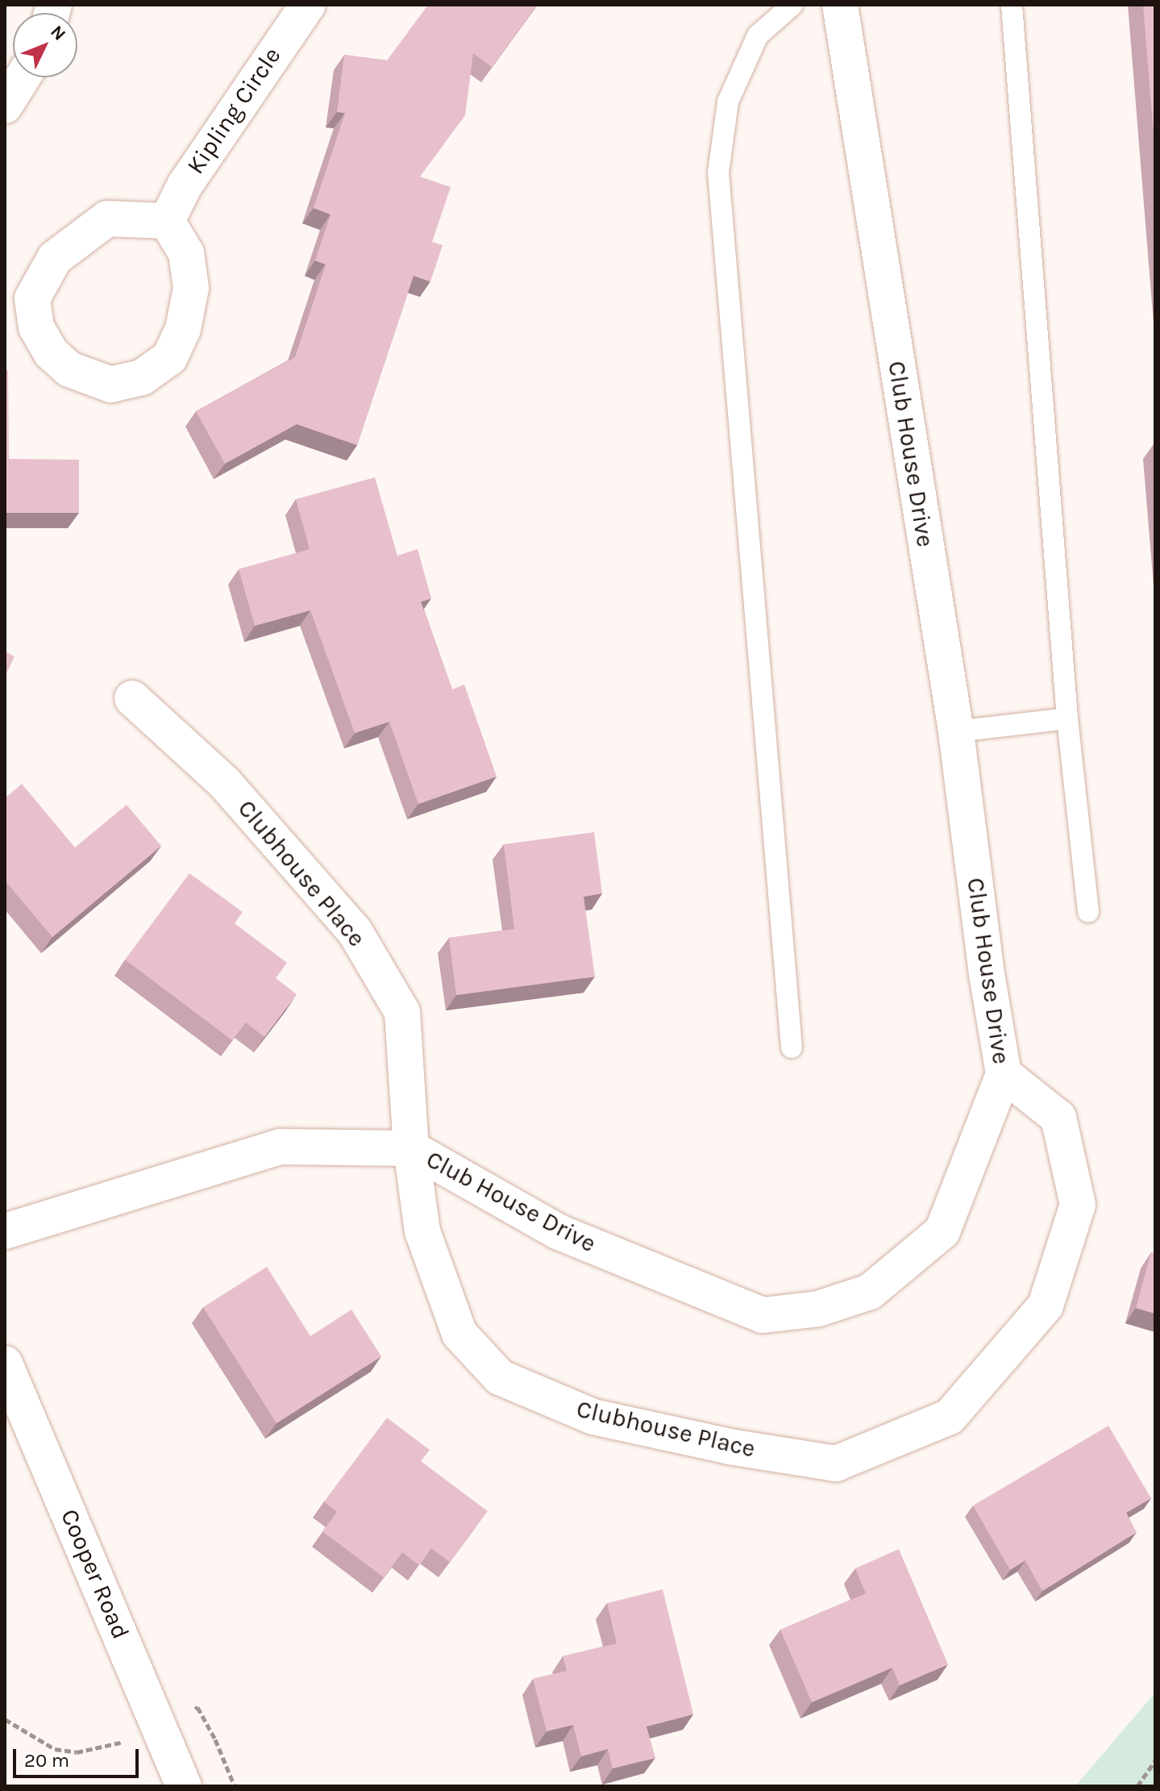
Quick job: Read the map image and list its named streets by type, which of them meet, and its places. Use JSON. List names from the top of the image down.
{
  "streets": {
    "street": [
      "Kipling Circle",
      "Club House Drive",
      "Clubhouse Place",
      "Cooper Road"
    ]
  },
  "crossings": [
    ["Club House Drive", "Clubhouse Place"]
  ],
  "scale_bar": "20 m",
  "north": "top right"
}
